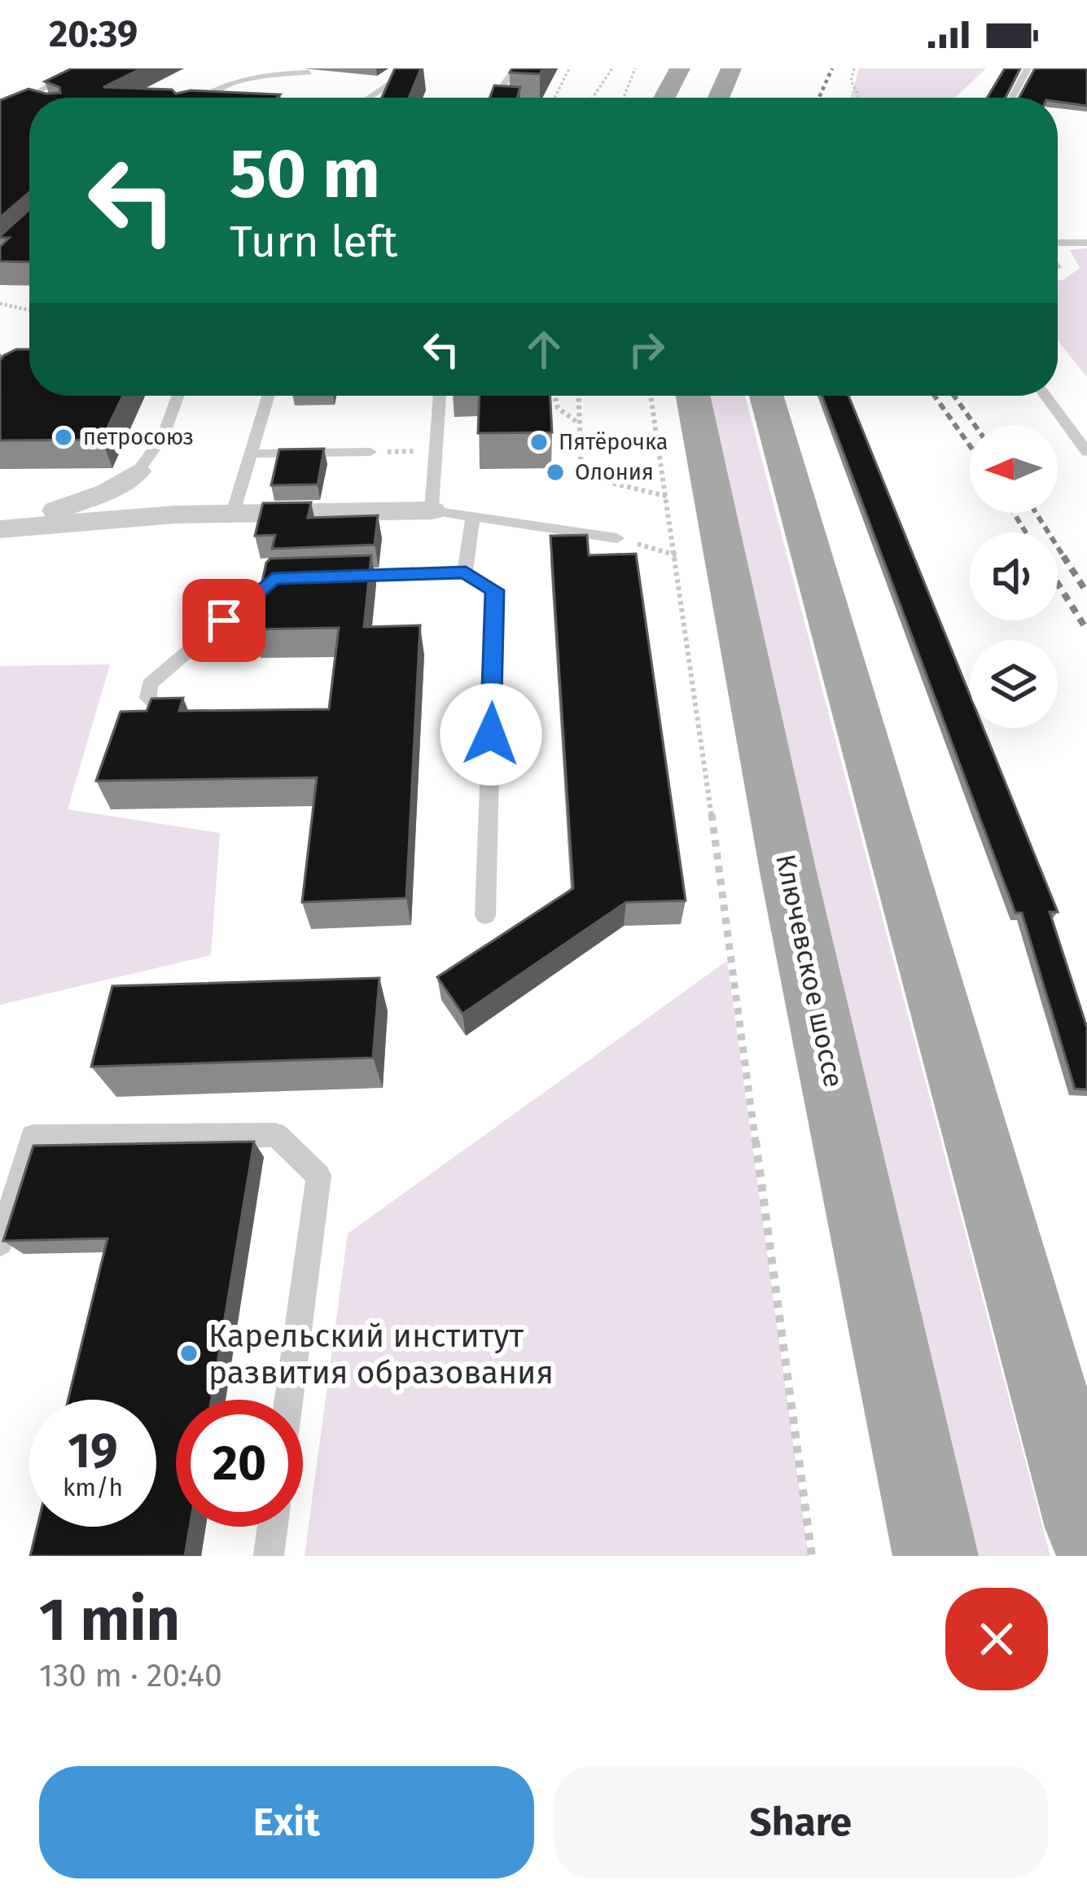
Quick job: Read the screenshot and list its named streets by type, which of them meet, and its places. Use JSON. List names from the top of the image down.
{
  "streets": {
    "main road": ["Ключевское шоссе"]
  },
  "places": [
    "петросоюз",
    "Пятёрочка",
    "Олония",
    "Карельский институт развития образования"
  ],
  "north": "left",
  "page": {
    "status": "20:39",
    "turn": ["50 m", "Turn left"],
    "speed": "19 km/h",
    "limit": "20",
    "heading": ["1 min", "130 m · 20:40"],
    "buttons": ["Exit", "Share"]
  }
}
